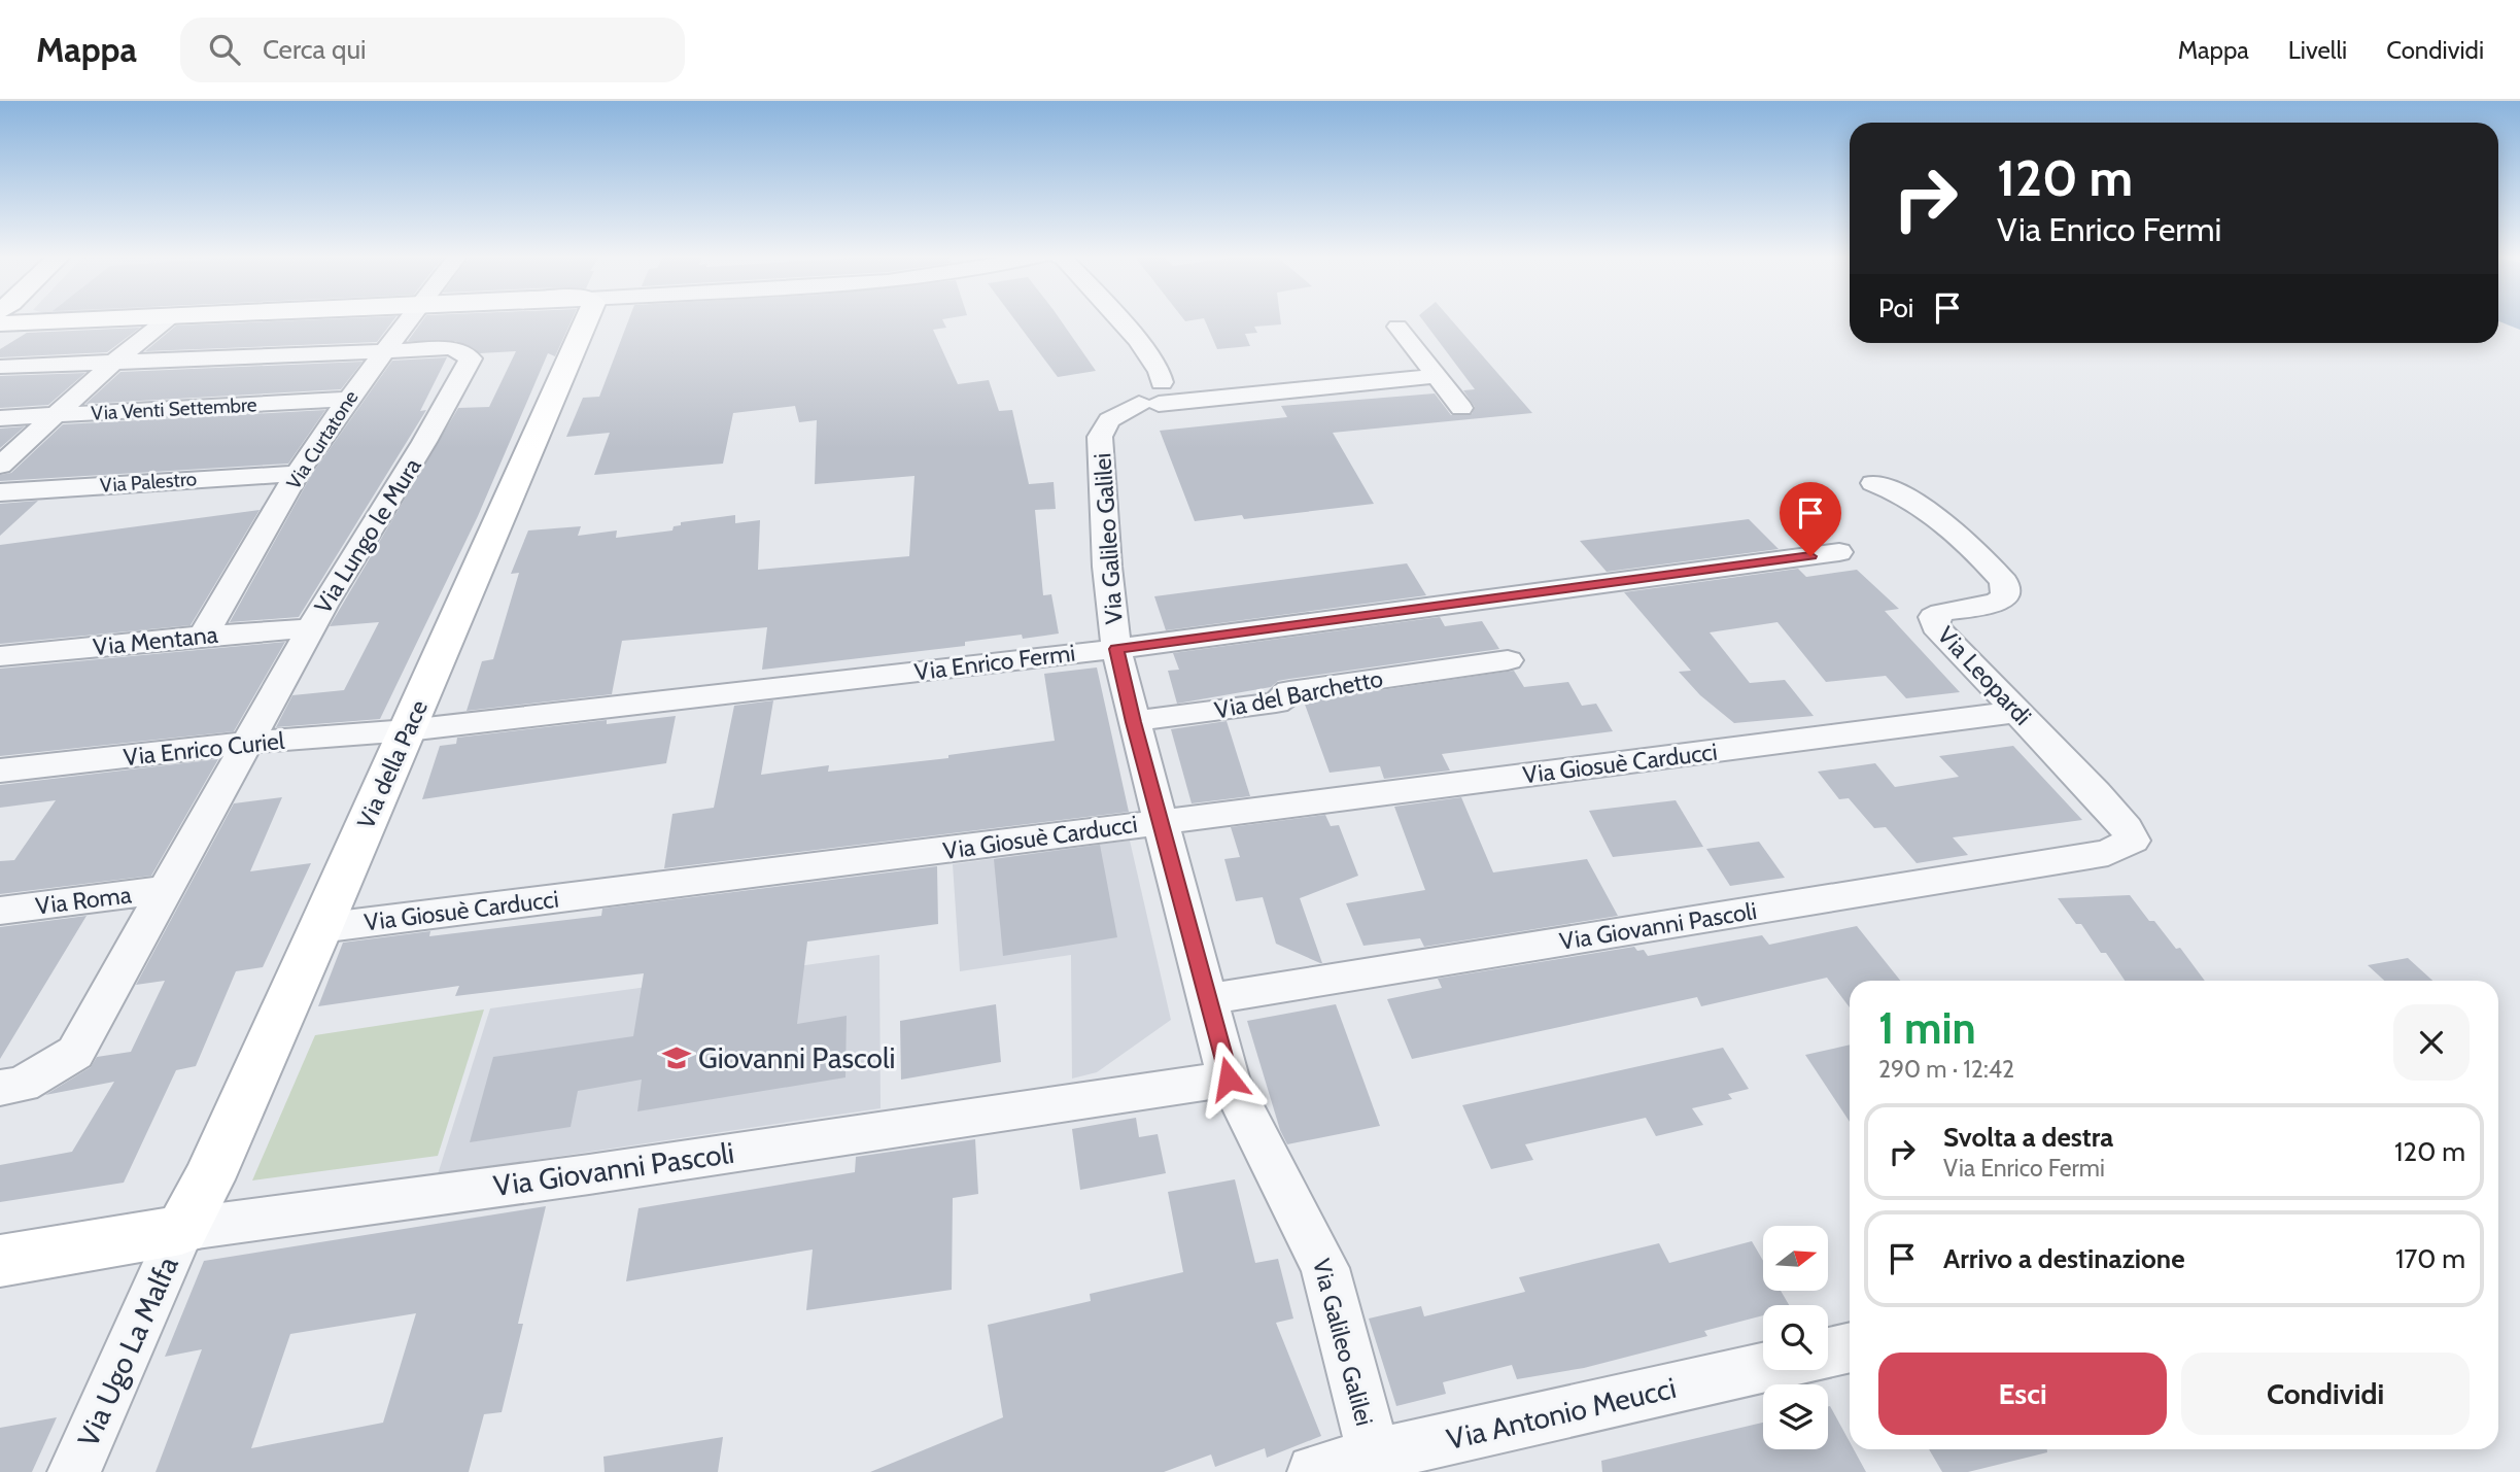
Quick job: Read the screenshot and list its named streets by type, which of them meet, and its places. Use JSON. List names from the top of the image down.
{
  "streets": {
    "main road": ["Via della Pace", "Via Giovanni Pascoli"],
    "street": [
      "Via Venti Settembre",
      "Via Curtatone",
      "Via Palestro",
      "Via Lungo le Mura",
      "Via Galileo Galilei",
      "Via Mentana",
      "Via Enrico Fermi",
      "Via Leopardi",
      "Via del Barchetto",
      "Via Enrico Curiel",
      "Via Giosuè Carducci",
      "Via Roma",
      "Via Ugo La Malfa",
      "Via Antonio Meucci"
    ]
  },
  "crossings": [
    ["Via Venti Settembre", "Via Curtatone"],
    ["Via Curtatone", "Via Palestro"],
    ["Via Curtatone", "Via Lungo le Mura"],
    ["Via Curtatone", "Via Mentana"],
    ["Via Lungo le Mura", "Via Mentana"],
    ["Via Lungo le Mura", "Via Enrico Curiel"],
    ["Via Lungo le Mura", "Via Roma"],
    ["Via Galileo Galilei", "Via Enrico Fermi"],
    ["Via Galileo Galilei", "Via del Barchetto"],
    ["Via Galileo Galilei", "Via Giosuè Carducci"],
    ["Via Galileo Galilei", "Via Giovanni Pascoli"],
    ["Via Galileo Galilei", "Via Antonio Meucci"],
    ["Via Enrico Fermi", "Via Enrico Curiel"],
    ["Via Enrico Fermi", "Via della Pace"],
    ["Via Leopardi", "Via Giosuè Carducci"],
    ["Via Leopardi", "Via Giovanni Pascoli"],
    ["Via Enrico Curiel", "Via della Pace"],
    ["Via Giosuè Carducci", "Via della Pace"],
    ["Via della Pace", "Via Giovanni Pascoli"],
    ["Via della Pace", "Via Ugo La Malfa"],
    ["Via Giovanni Pascoli", "Via Ugo La Malfa"]
  ],
  "places": {
    "school or university": ["Giovanni Pascoli"]
  },
  "north": "right",
  "page": {
    "header": "Mappa",
    "search": "Cerca qui",
    "nav": ["Mappa", "Livelli", "Condividi"],
    "turn": ["120 m", "Via Enrico Fermi"],
    "then": "Poi",
    "heading": ["1 min", "290 m · 12:42"],
    "list": [
      {
        "name": "Svolta a destra",
        "note": "Via Enrico Fermi",
        "value": "120 m"
      },
      {
        "name": "Arrivo a destinazione",
        "value": "170 m"
      }
    ],
    "buttons": ["Esci", "Condividi"]
  }
}
